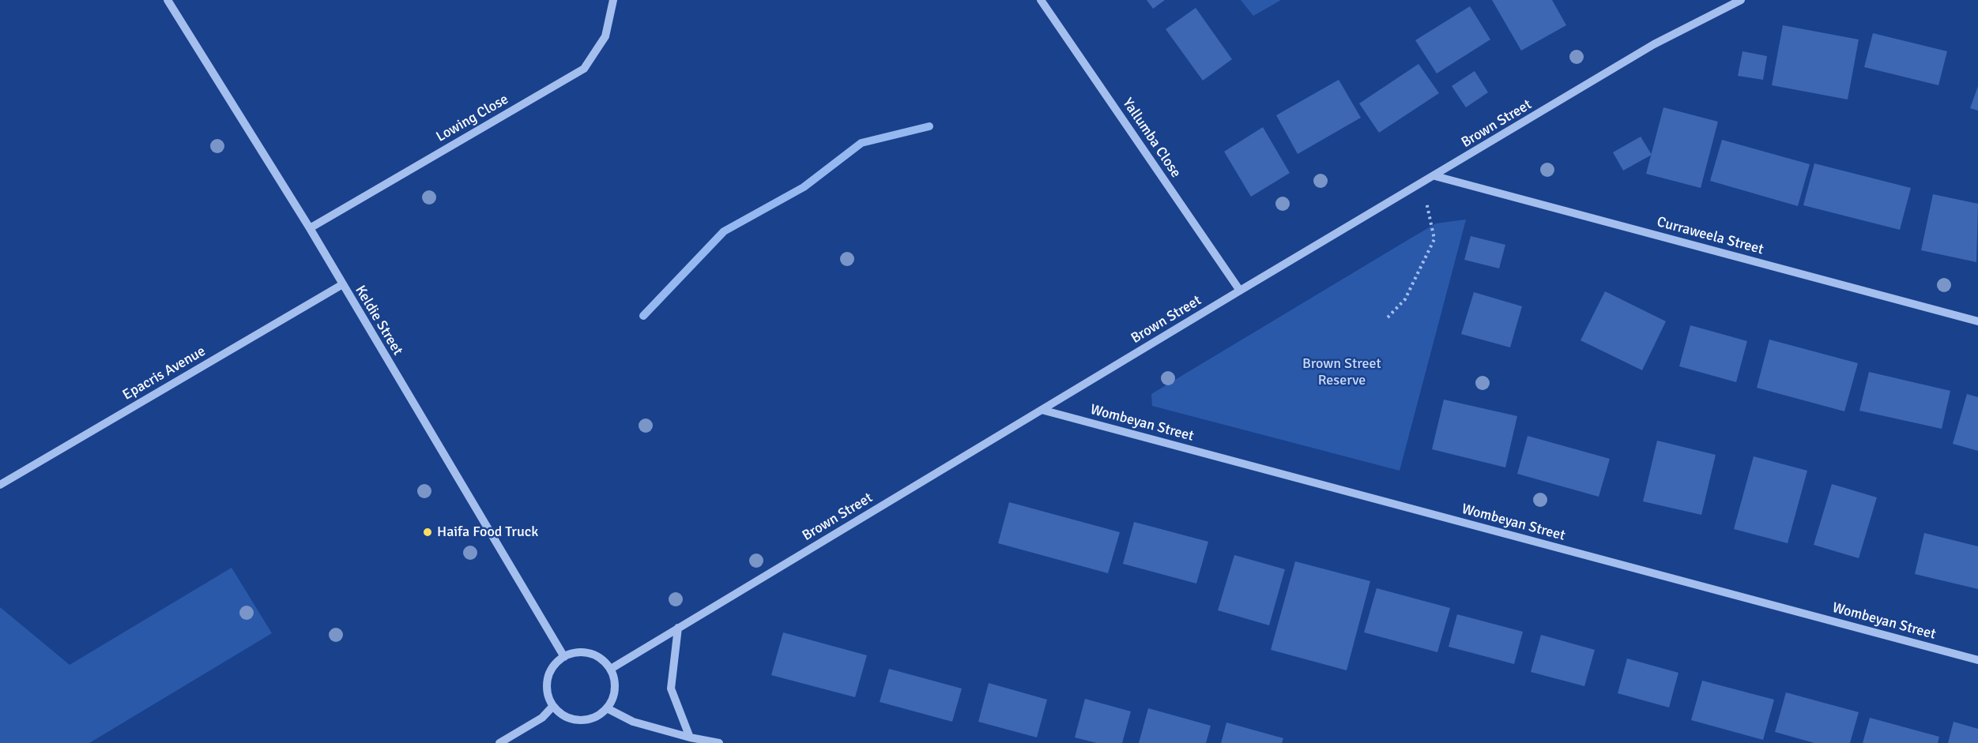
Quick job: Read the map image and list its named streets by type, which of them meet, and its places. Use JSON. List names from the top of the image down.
{
  "streets": {
    "street": [
      "Lowing Close",
      "Brown Street",
      "Yallumba Close",
      "Curraweela Street",
      "Keldie Street",
      "Epacris Avenue",
      "Wombeyan Street"
    ]
  },
  "crossings": [
    ["Lowing Close", "Keldie Street"],
    ["Brown Street", "Yallumba Close"],
    ["Brown Street", "Curraweela Street"],
    ["Brown Street", "Keldie Street"],
    ["Brown Street", "Wombeyan Street"],
    ["Keldie Street", "Epacris Avenue"]
  ],
  "parks": ["Brown Street Reserve"],
  "places": ["Haifa Food Truck"]
}
